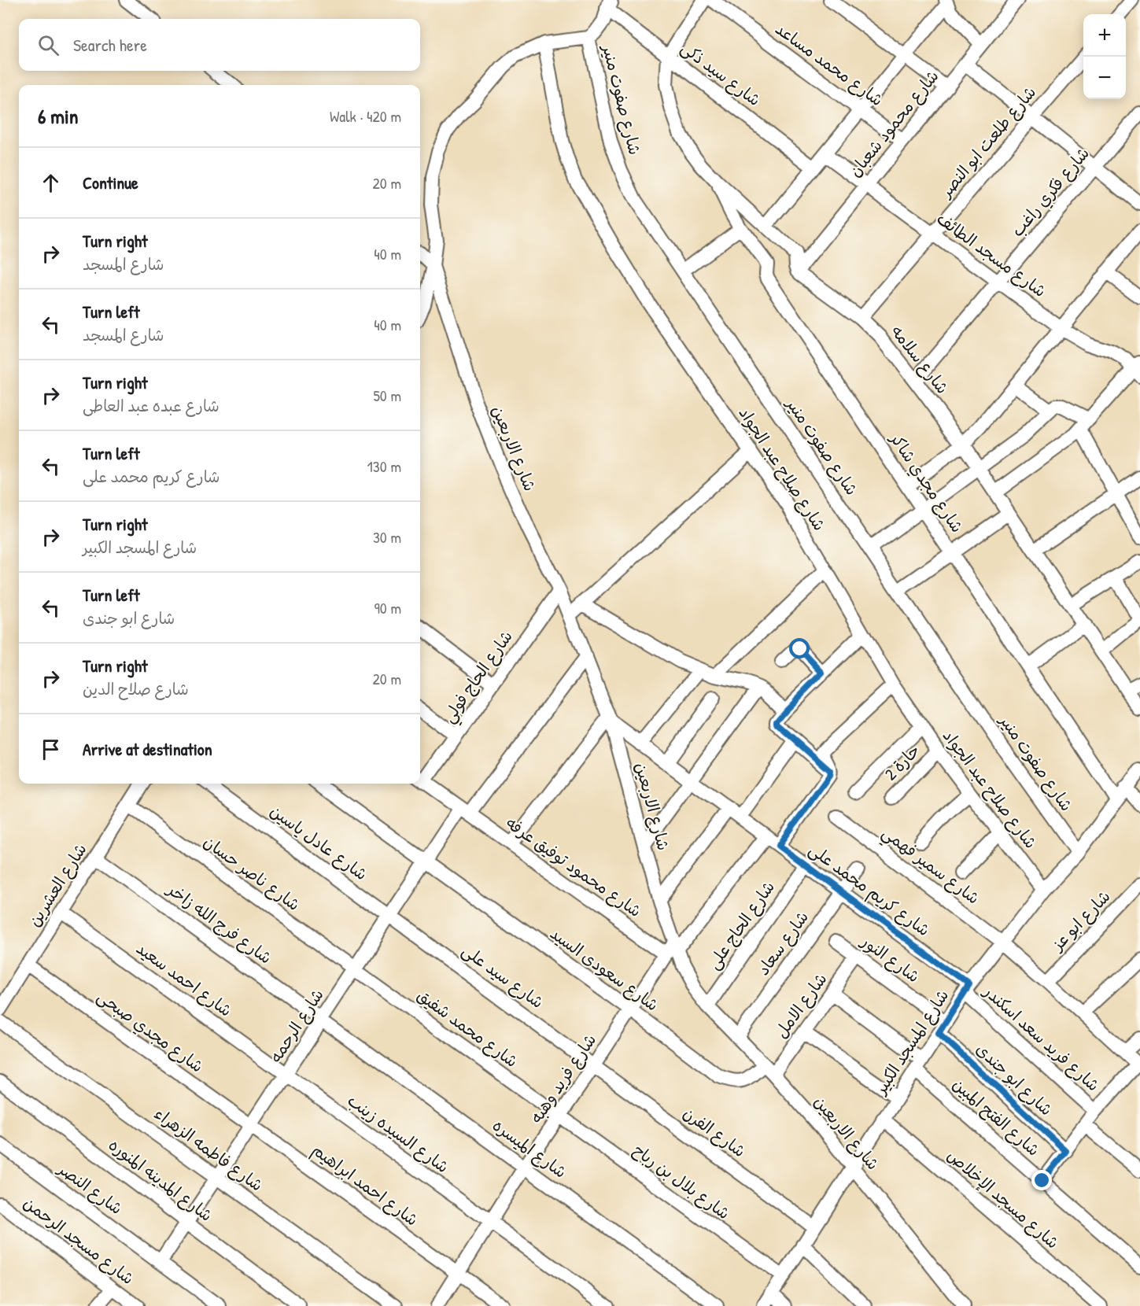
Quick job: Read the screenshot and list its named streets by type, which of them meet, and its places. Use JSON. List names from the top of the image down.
{
  "streets": {
    "street": [
      "شارع محمد مساعد",
      "شارع سيد ذكى",
      "شارع صفوت منير",
      "شارع محمود شعبان",
      "شارع طلعت ابو النصر",
      "شارع فكري راغب",
      "شارع مسجد الطائف",
      "شارع سلامه",
      "شارع الاربعين",
      "شارع صلاح عبد الجواد",
      "شارع مجدي شاكر",
      "شارع الحاج فولي",
      "حارة 2",
      "شارع عادل ياسين",
      "شارع سمير فهمي",
      "شارع محمود توفيق عرفه",
      "شارع ناصر حسان",
      "شارع العشرين",
      "شارع كريم محمد على",
      "شارع ابو عز",
      "شارع فرج الله زاخر",
      "شارع الحاج على",
      "شارع سعاد",
      "شارع النور",
      "شارع سعودى السيد",
      "شارع سيد على",
      "شارع احمد سعيد",
      "شارع الامل",
      "شارع الرحمه",
      "شارع محمد شفيق",
      "شارع مجدي صبحى",
      "شارع فريد سعد اسكندر",
      "شارع المسجد الكبير",
      "شارع فريد وهبه",
      "شارع ابو جندى",
      "شارع الفتح المبين",
      "شارع الفرن",
      "شارع السيده زينب",
      "شارع الميسره",
      "شارع فاطمه الزهراء",
      "شارع المدينه المنوره",
      "شارع بلال بن رباح",
      "شارع احمد ابراهيم",
      "شارع النصر",
      "شارع مسجد الإخلاص",
      "شارع مسجد الرحمن"
    ]
  },
  "crossings": [
    ["شارع محمد مساعد", "شارع محمود شعبان"],
    ["شارع صفوت منير", "شارع المسجد الكبير"],
    ["شارع محمود شعبان", "شارع مسجد الطائف"],
    ["شارع محمود شعبان", "شارع سلامه"],
    ["شارع طلعت ابو النصر", "شارع مسجد الطائف"],
    ["شارع طلعت ابو النصر", "شارع سلامه"],
    ["شارع فكري راغب", "شارع مسجد الطائف"],
    ["شارع فكري راغب", "شارع سلامه"],
    ["شارع الاربعين", "شارع الحاج فولي"],
    ["شارع الاربعين", "شارع محمود توفيق عرفه"],
    ["شارع الاربعين", "شارع كريم محمد على"],
    ["شارع الاربعين", "شارع الحاج على"],
    ["شارع الاربعين", "شارع سعاد"],
    ["شارع الاربعين", "شارع سعودى السيد"],
    ["شارع الاربعين", "شارع الامل"],
    ["شارع الاربعين", "شارع الرحمه"],
    ["شارع الاربعين", "شارع المسجد الكبير"],
    ["شارع الاربعين", "شارع فريد وهبه"],
    ["شارع صلاح عبد الجواد", "حارة 2"],
    ["شارع صلاح عبد الجواد", "شارع المسجد الكبير"],
    ["شارع مجدي شاكر", "شارع المسجد الكبير"],
    ["شارع الحاج فولي", "شارع محمود توفيق عرفه"],
    ["شارع عادل ياسين", "شارع سيد على"],
    ["شارع عادل ياسين", "شارع الرحمه"],
    ["شارع سمير فهمي", "شارع ابو عز"],
    ["شارع سمير فهمي", "شارع المسجد الكبير"],
    ["شارع محمود توفيق عرفه", "شارع الرحمه"],
    ["شارع محمود توفيق عرفه", "شارع فريد وهبه"],
    ["شارع ناصر حسان", "شارع العشرين"],
    ["شارع ناصر حسان", "شارع الرحمه"],
    ["شارع ناصر حسان", "شارع محمد شفيق"],
    ["شارع العشرين", "شارع فرج الله زاخر"],
    ["شارع العشرين", "شارع احمد سعيد"],
    ["شارع العشرين", "شارع مجدي صبحى"],
    ["شارع كريم محمد على", "شارع الحاج على"],
    ["شارع كريم محمد على", "شارع سعاد"],
    ["شارع كريم محمد على", "شارع فريد سعد اسكندر"],
    ["شارع كريم محمد على", "شارع المسجد الكبير"],
    ["شارع كريم محمد على", "شارع فريد وهبه"],
    ["شارع فرج الله زاخر", "شارع الرحمه"],
    ["شارع فرج الله زاخر", "شارع الميسره"],
    ["شارع النور", "شارع الامل"],
    ["شارع النور", "شارع المسجد الكبير"],
    ["شارع النور", "شارع ابو جندى"],
    ["شارع سعودى السيد", "شارع الامل"],
    ["شارع سعودى السيد", "شارع الرحمه"],
    ["شارع سعودى السيد", "شارع فريد وهبه"],
    ["شارع سيد على", "شارع الرحمه"],
    ["شارع سيد على", "شارع فريد وهبه"],
    ["شارع سيد على", "شارع الفرن"],
    ["شارع احمد سعيد", "شارع الرحمه"],
    ["شارع احمد سعيد", "شارع السيده زينب"],
    ["شارع الامل", "شارع الفتح المبين"],
    ["شارع الرحمه", "شارع محمد شفيق"],
    ["شارع الرحمه", "شارع مجدي صبحى"],
    ["شارع الرحمه", "شارع السيده زينب"],
    ["شارع الرحمه", "شارع الميسره"],
    ["شارع الرحمه", "شارع فاطمه الزهراء"],
    ["شارع الرحمه", "شارع المدينه المنوره"],
    ["شارع الرحمه", "شارع احمد ابراهيم"],
    ["شارع الرحمه", "شارع النصر"],
    ["شارع محمد شفيق", "شارع فريد وهبه"],
    ["شارع محمد شفيق", "شارع بلال بن رباح"],
    ["شارع مجدي صبحى", "شارع احمد ابراهيم"],
    ["شارع فريد سعد اسكندر", "شارع المسجد الكبير"],
    ["شارع المسجد الكبير", "شارع ابو جندى"],
    ["شارع المسجد الكبير", "شارع الفتح المبين"],
    ["شارع المسجد الكبير", "شارع الفرن"],
    ["شارع المسجد الكبير", "شارع بلال بن رباح"],
    ["شارع المسجد الكبير", "شارع مسجد الإخلاص"],
    ["شارع فريد وهبه", "شارع الفرن"],
    ["شارع فريد وهبه", "شارع السيده زينب"],
    ["شارع فريد وهبه", "شارع الميسره"],
    ["شارع فريد وهبه", "شارع بلال بن رباح"],
    ["شارع فريد وهبه", "شارع احمد ابراهيم"]
  ],
  "page": {
    "map_buttons": ["+", "−"],
    "search": "Search here",
    "heading": ["6 min", "Walk · 420 m"],
    "list": [
      ["Continue", "20 m"],
      ["Turn right", "شارع المسجد", "40 m"],
      ["Turn left", "شارع المسجد", "40 m"],
      ["Turn right", "شارع عبده عبد العاطى", "50 m"],
      ["Turn left", "شارع كريم محمد على", "130 m"],
      ["Turn right", "شارع المسجد الكبير", "30 m"],
      ["Turn left", "شارع ابو جندى", "90 m"],
      ["Turn right", "شارع صلاح الدين", "20 m"],
      "Arrive at destination"
    ]
  }
}
